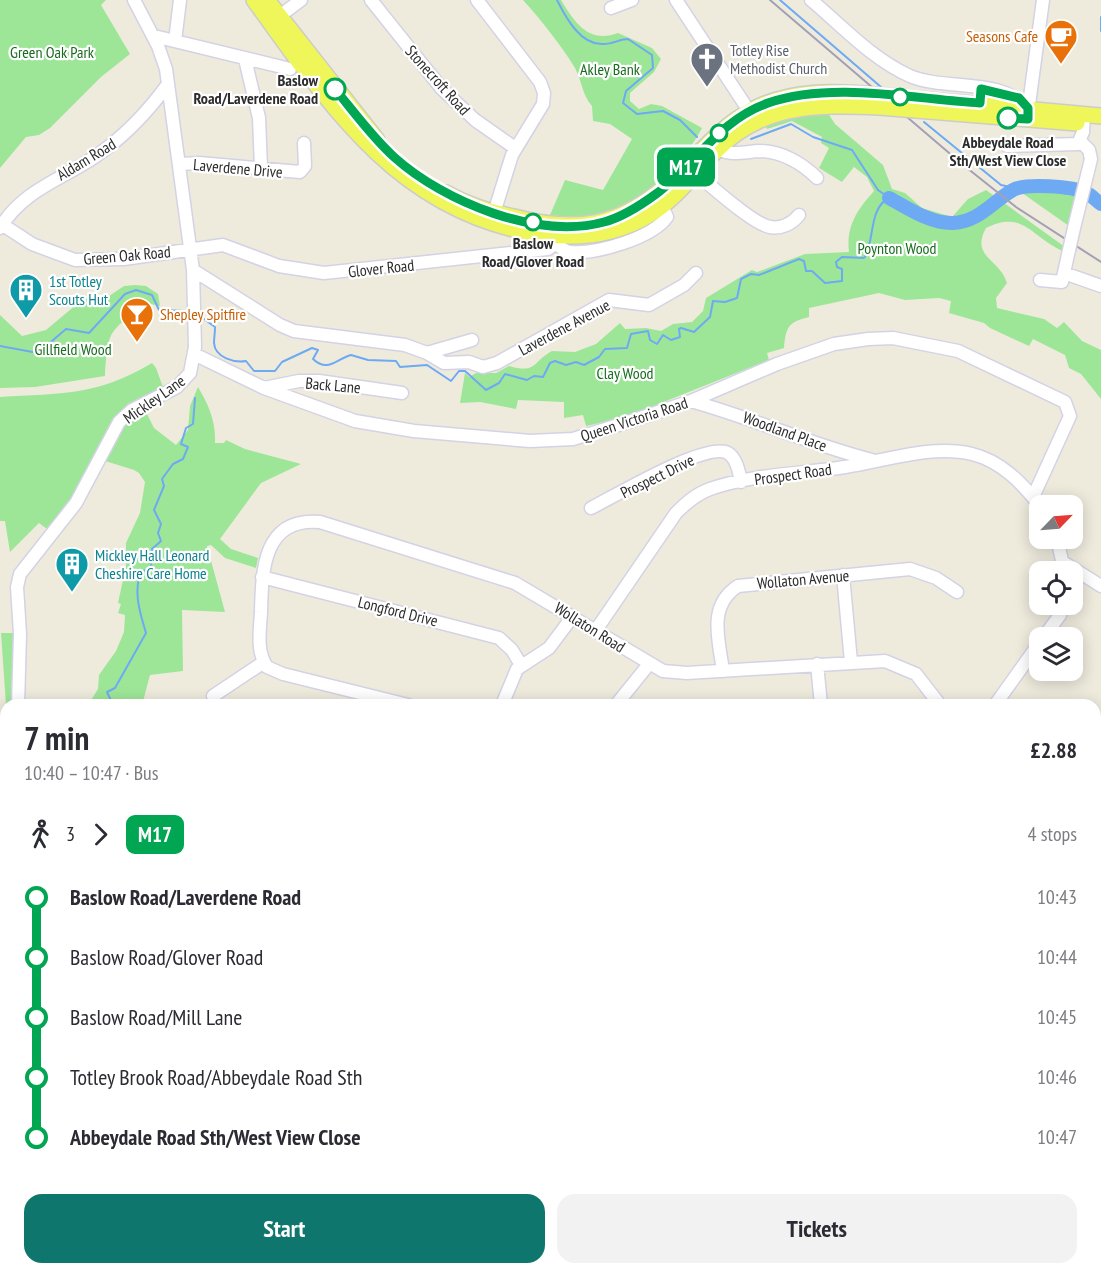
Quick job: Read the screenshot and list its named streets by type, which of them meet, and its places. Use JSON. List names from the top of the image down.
{
  "streets": {
    "street": [
      "Stonecroft Road",
      "Aldam Road",
      "Laverdene Drive",
      "Green Oak Road",
      "Glover Road",
      "Laverdene Avenue",
      "Back Lane",
      "Mickley Lane",
      "Queen Victoria Road",
      "Woodland Place",
      "Prospect Road",
      "Prospect Drive",
      "Wollaton Avenue",
      "Longford Drive",
      "Wollaton Road"
    ]
  },
  "crossings": [
    ["Aldam Road", "Green Oak Road"],
    ["Aldam Road", "Mickley Lane"],
    ["Laverdene Drive", "Mickley Lane"],
    ["Green Oak Road", "Glover Road"],
    ["Green Oak Road", "Mickley Lane"],
    ["Glover Road", "Mickley Lane"],
    ["Laverdene Avenue", "Mickley Lane"],
    ["Back Lane", "Queen Victoria Road"],
    ["Mickley Lane", "Queen Victoria Road"],
    ["Queen Victoria Road", "Woodland Place"],
    ["Woodland Place", "Prospect Road"],
    ["Prospect Road", "Prospect Drive"],
    ["Prospect Road", "Wollaton Road"],
    ["Wollaton Avenue", "Wollaton Road"],
    ["Longford Drive", "Wollaton Road"]
  ],
  "parks": [
    "Green Oak Park",
    "Akley Bank",
    "Poynton Wood",
    "Gillfield Wood",
    "Clay Wood"
  ],
  "places": {
    "cafe": ["Seasons Cafe"],
    "church": ["Totley Rise Methodist Church"],
    "other": ["Baslow Road/Laverdene Road", "Abbeydale Road Sth/West View Close", "Baslow Road/Glover Road"],
    "building": ["1st Totley Scouts Hut", "Mickley Hall Leonard Cheshire Care Home"],
    "bar": ["Shepley Spitfire"]
  },
  "lines": ["bus line M17"],
  "north": "top right",
  "page": {
    "on_map": "M17",
    "heading": ["7 min", "10:40 – 10:47 · Bus", "£2.88"],
    "legs": ["3", "M17", "4 stops"],
    "list": [
      {
        "name": "Baslow Road/Laverdene Road",
        "value": "10:43"
      },
      {
        "name": "Baslow Road/Glover Road",
        "value": "10:44"
      },
      {
        "name": "Baslow Road/Mill Lane",
        "value": "10:45"
      },
      {
        "name": "Totley Brook Road/Abbeydale Road Sth",
        "value": "10:46"
      },
      {
        "name": "Abbeydale Road Sth/West View Close",
        "value": "10:47"
      }
    ],
    "buttons": ["Start", "Tickets"]
  }
}
